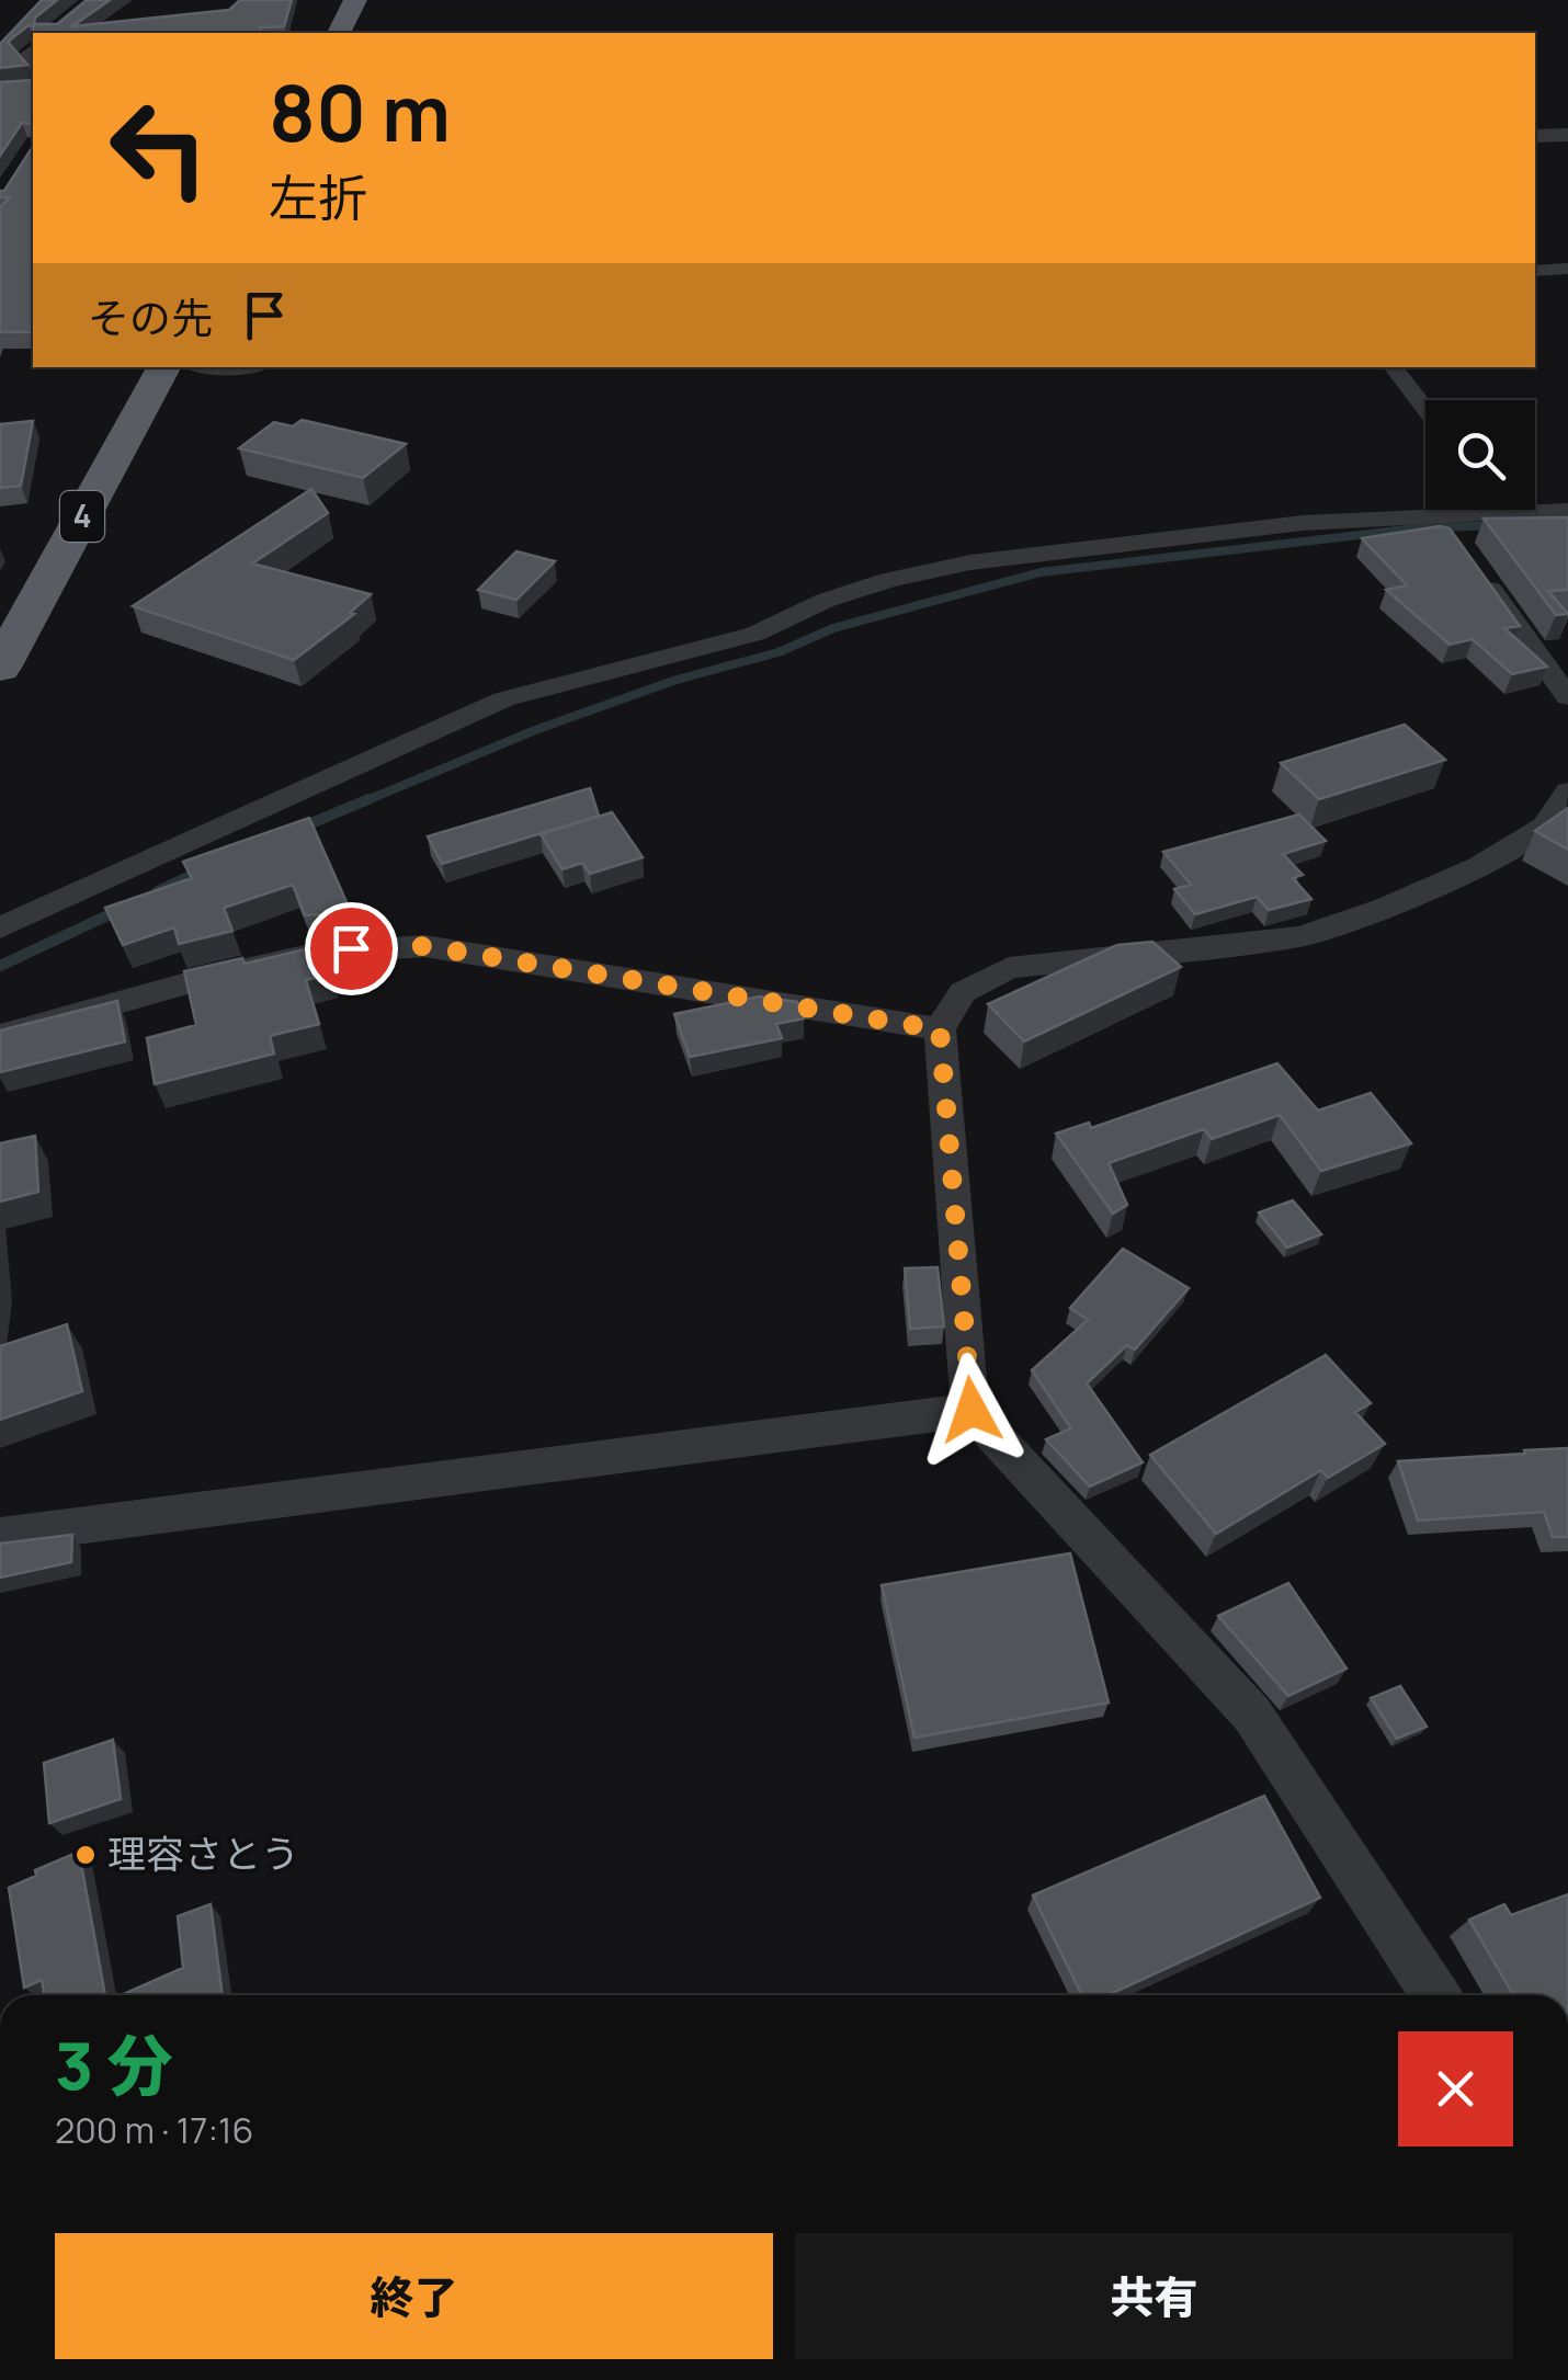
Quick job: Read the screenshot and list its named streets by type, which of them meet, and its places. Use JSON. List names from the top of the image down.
{
  "streets": {
    "highway": ["4"]
  },
  "places": ["理容さとう"],
  "page": {
    "turn": ["80 m", "左折"],
    "then": "その先",
    "heading": ["3 分", "200 m · 17:16"],
    "buttons": ["終了", "共有"]
  }
}
